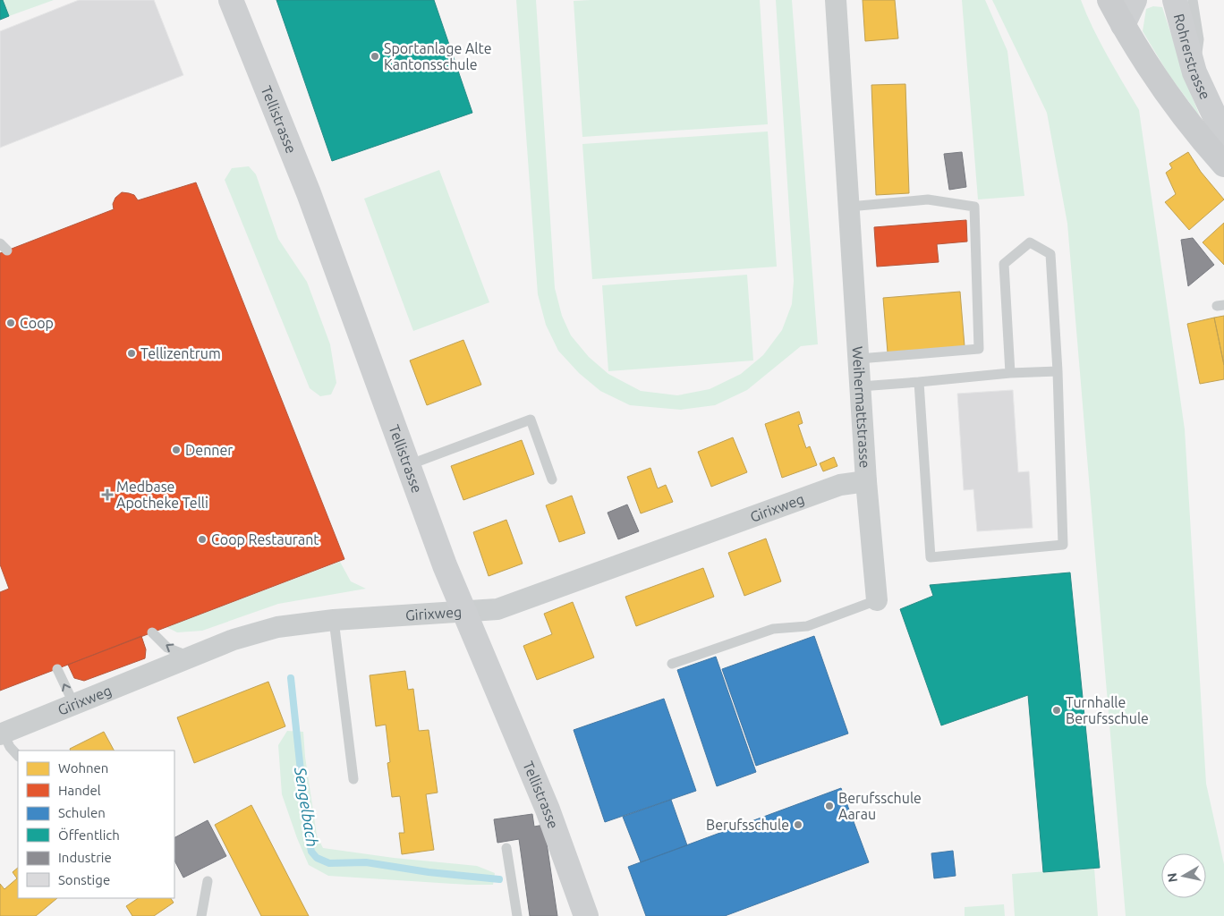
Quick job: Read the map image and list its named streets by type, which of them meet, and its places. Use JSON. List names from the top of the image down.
{
  "streets": {
    "main road": ["Rohrerstrasse", "Tellistrasse"],
    "street": ["Weihermattstrasse", "Girixweg"]
  },
  "crossings": [
    ["Tellistrasse", "Girixweg"],
    ["Weihermattstrasse", "Girixweg"]
  ],
  "water": ["Sengelbach"],
  "places": {
    "other": [
      "Sportanlage Alte Kantonsschule",
      "Coop",
      "Tellizentrum",
      "Denner",
      "Coop Restaurant",
      "Turnhalle Berufsschule",
      "Berufsschule Aarau",
      "Berufsschule"
    ],
    "health": ["Medbase Apotheke Telli"]
  },
  "legend": [
    "Wohnen",
    "Handel",
    "Schulen",
    "Öffentlich",
    "Industrie",
    "Sonstige"
  ],
  "north": "left"
}
